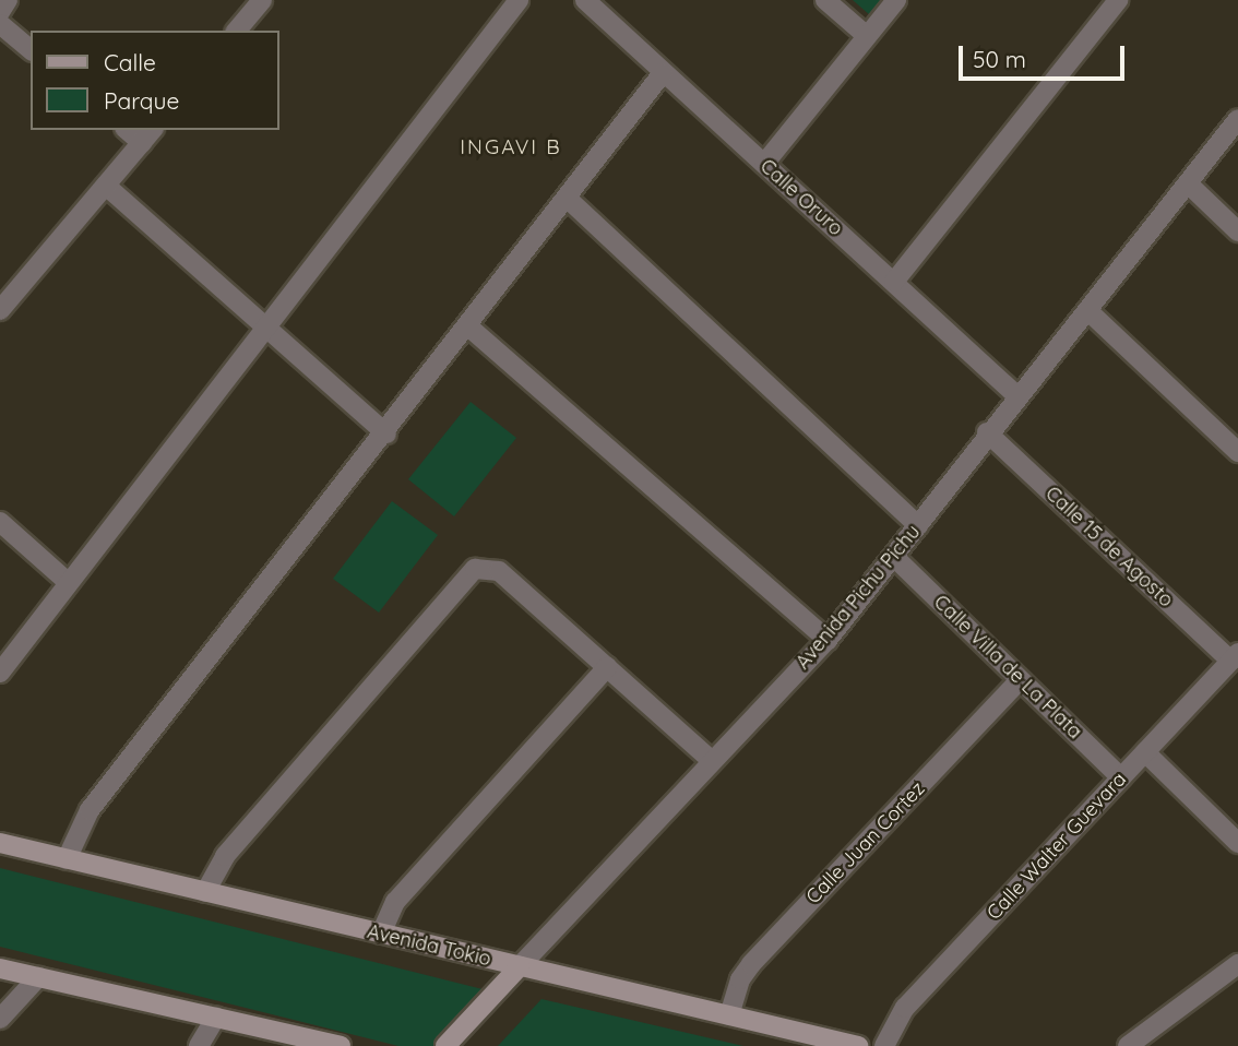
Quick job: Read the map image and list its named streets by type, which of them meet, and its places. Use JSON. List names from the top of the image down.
{
  "streets": {
    "street": [
      "Calle Oruro",
      "Calle 15 de Agosto",
      "Avenida Pichu Pichu",
      "Calle Villa de La Plata",
      "Calle Juan Cortez",
      "Calle Walter Guevara",
      "Avenida Tokio"
    ]
  },
  "crossings": [
    ["Calle Oruro", "Avenida Pichu Pichu"],
    ["Calle 15 de Agosto", "Avenida Pichu Pichu"],
    ["Calle 15 de Agosto", "Calle Walter Guevara"],
    ["Avenida Pichu Pichu", "Calle Villa de La Plata"],
    ["Avenida Pichu Pichu", "Avenida Tokio"],
    ["Calle Villa de La Plata", "Calle Juan Cortez"],
    ["Calle Villa de La Plata", "Calle Walter Guevara"],
    ["Calle Juan Cortez", "Avenida Tokio"]
  ],
  "districts": ["INGAVI B"],
  "legend": ["Calle", "Parque"],
  "scale_bar": "50 m"
}
